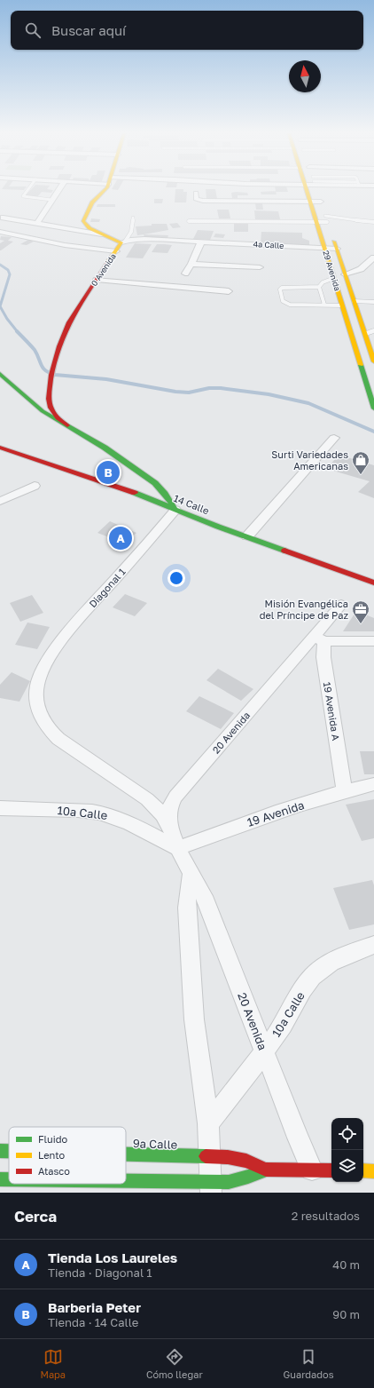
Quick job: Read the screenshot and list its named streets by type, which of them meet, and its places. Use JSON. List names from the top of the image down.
{
  "streets": {
    "street": [
      "4a Calle",
      "0 Avenida",
      "29 Avenida",
      "14 Calle",
      "Diagonal 1",
      "19 Avenida A",
      "20 Avenida",
      "10a Calle",
      "19 Avenida",
      "9a Calle"
    ]
  },
  "crossings": [
    ["4a Calle", "0 Avenida"],
    ["4a Calle", "29 Avenida"],
    ["14 Calle", "Diagonal 1"],
    ["Diagonal 1", "20 Avenida"],
    ["19 Avenida A", "20 Avenida"],
    ["19 Avenida A", "19 Avenida"],
    ["20 Avenida", "10a Calle"],
    ["20 Avenida", "19 Avenida"],
    ["20 Avenida", "9a Calle"],
    ["10a Calle", "19 Avenida"]
  ],
  "places": {
    "shop": ["Surti Variedades Americanas"],
    "office": ["Misión Evangélica del Príncipe de Paz"]
  },
  "legend": ["Fluido", "Lento", "Atasco"],
  "north": "top",
  "page": {
    "search": "Buscar aquí",
    "pins": ["B", "A"],
    "heading": ["Cerca", "2 resultados"],
    "list": [
      {
        "mark": "A",
        "name": "Tienda Los Laureles",
        "note": "Tienda · Diagonal 1",
        "value": "40 m"
      },
      {
        "mark": "B",
        "name": "Barberia Peter",
        "note": "Tienda · 14 Calle",
        "value": "90 m"
      }
    ],
    "nav": ["Mapa", "Cómo llegar", "Guardados"]
  }
}
